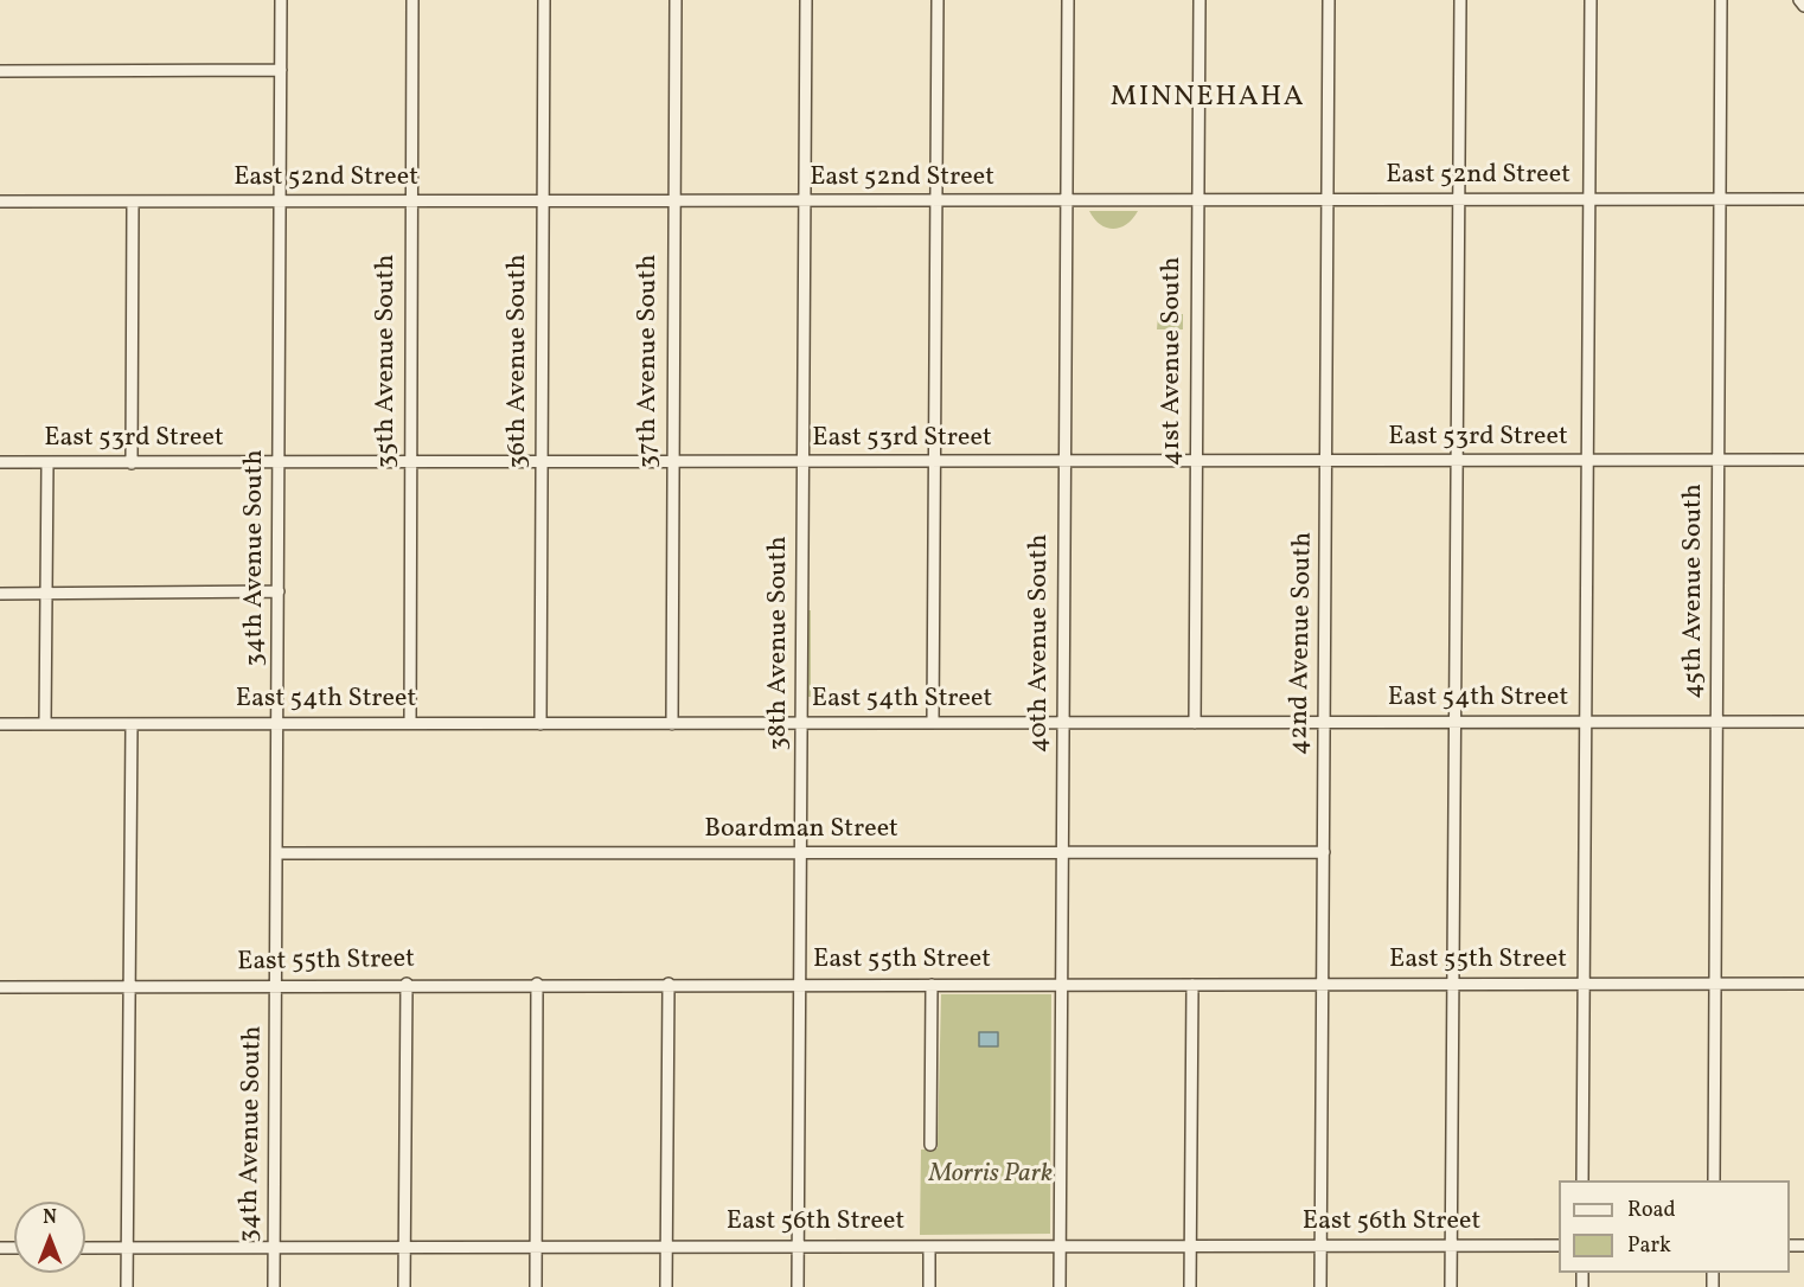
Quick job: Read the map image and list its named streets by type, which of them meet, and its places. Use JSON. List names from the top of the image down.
{
  "streets": {
    "street": [
      "East 52nd Street",
      "35th Avenue South",
      "36th Avenue South",
      "37th Avenue South",
      "41st Avenue South",
      "East 53rd Street",
      "34th Avenue South",
      "45th Avenue South",
      "38th Avenue South",
      "40th Avenue South",
      "42nd Avenue South",
      "East 54th Street",
      "Boardman Street",
      "East 55th Street",
      "East 56th Street"
    ]
  },
  "crossings": [
    ["East 52nd Street", "35th Avenue South"],
    ["East 52nd Street", "36th Avenue South"],
    ["East 52nd Street", "37th Avenue South"],
    ["East 52nd Street", "41st Avenue South"],
    ["East 52nd Street", "34th Avenue South"],
    ["East 52nd Street", "45th Avenue South"],
    ["East 52nd Street", "38th Avenue South"],
    ["East 52nd Street", "40th Avenue South"],
    ["East 52nd Street", "42nd Avenue South"],
    ["35th Avenue South", "East 53rd Street"],
    ["35th Avenue South", "East 54th Street"],
    ["36th Avenue South", "East 53rd Street"],
    ["36th Avenue South", "East 54th Street"],
    ["37th Avenue South", "East 53rd Street"],
    ["37th Avenue South", "East 54th Street"],
    ["41st Avenue South", "East 53rd Street"],
    ["41st Avenue South", "East 54th Street"],
    ["East 53rd Street", "34th Avenue South"],
    ["East 53rd Street", "45th Avenue South"],
    ["East 53rd Street", "38th Avenue South"],
    ["East 53rd Street", "40th Avenue South"],
    ["East 53rd Street", "42nd Avenue South"],
    ["34th Avenue South", "East 54th Street"],
    ["34th Avenue South", "Boardman Street"],
    ["34th Avenue South", "East 55th Street"],
    ["34th Avenue South", "East 56th Street"],
    ["45th Avenue South", "East 54th Street"],
    ["45th Avenue South", "East 55th Street"],
    ["38th Avenue South", "East 54th Street"],
    ["38th Avenue South", "Boardman Street"],
    ["38th Avenue South", "East 55th Street"],
    ["38th Avenue South", "East 56th Street"],
    ["40th Avenue South", "East 54th Street"],
    ["40th Avenue South", "Boardman Street"],
    ["40th Avenue South", "East 55th Street"],
    ["40th Avenue South", "East 56th Street"],
    ["42nd Avenue South", "East 54th Street"],
    ["42nd Avenue South", "Boardman Street"],
    ["42nd Avenue South", "East 55th Street"],
    ["42nd Avenue South", "East 56th Street"]
  ],
  "districts": ["MINNEHAHA"],
  "parks": ["Morris Park"],
  "legend": ["Road", "Park"],
  "north": "top"
}
